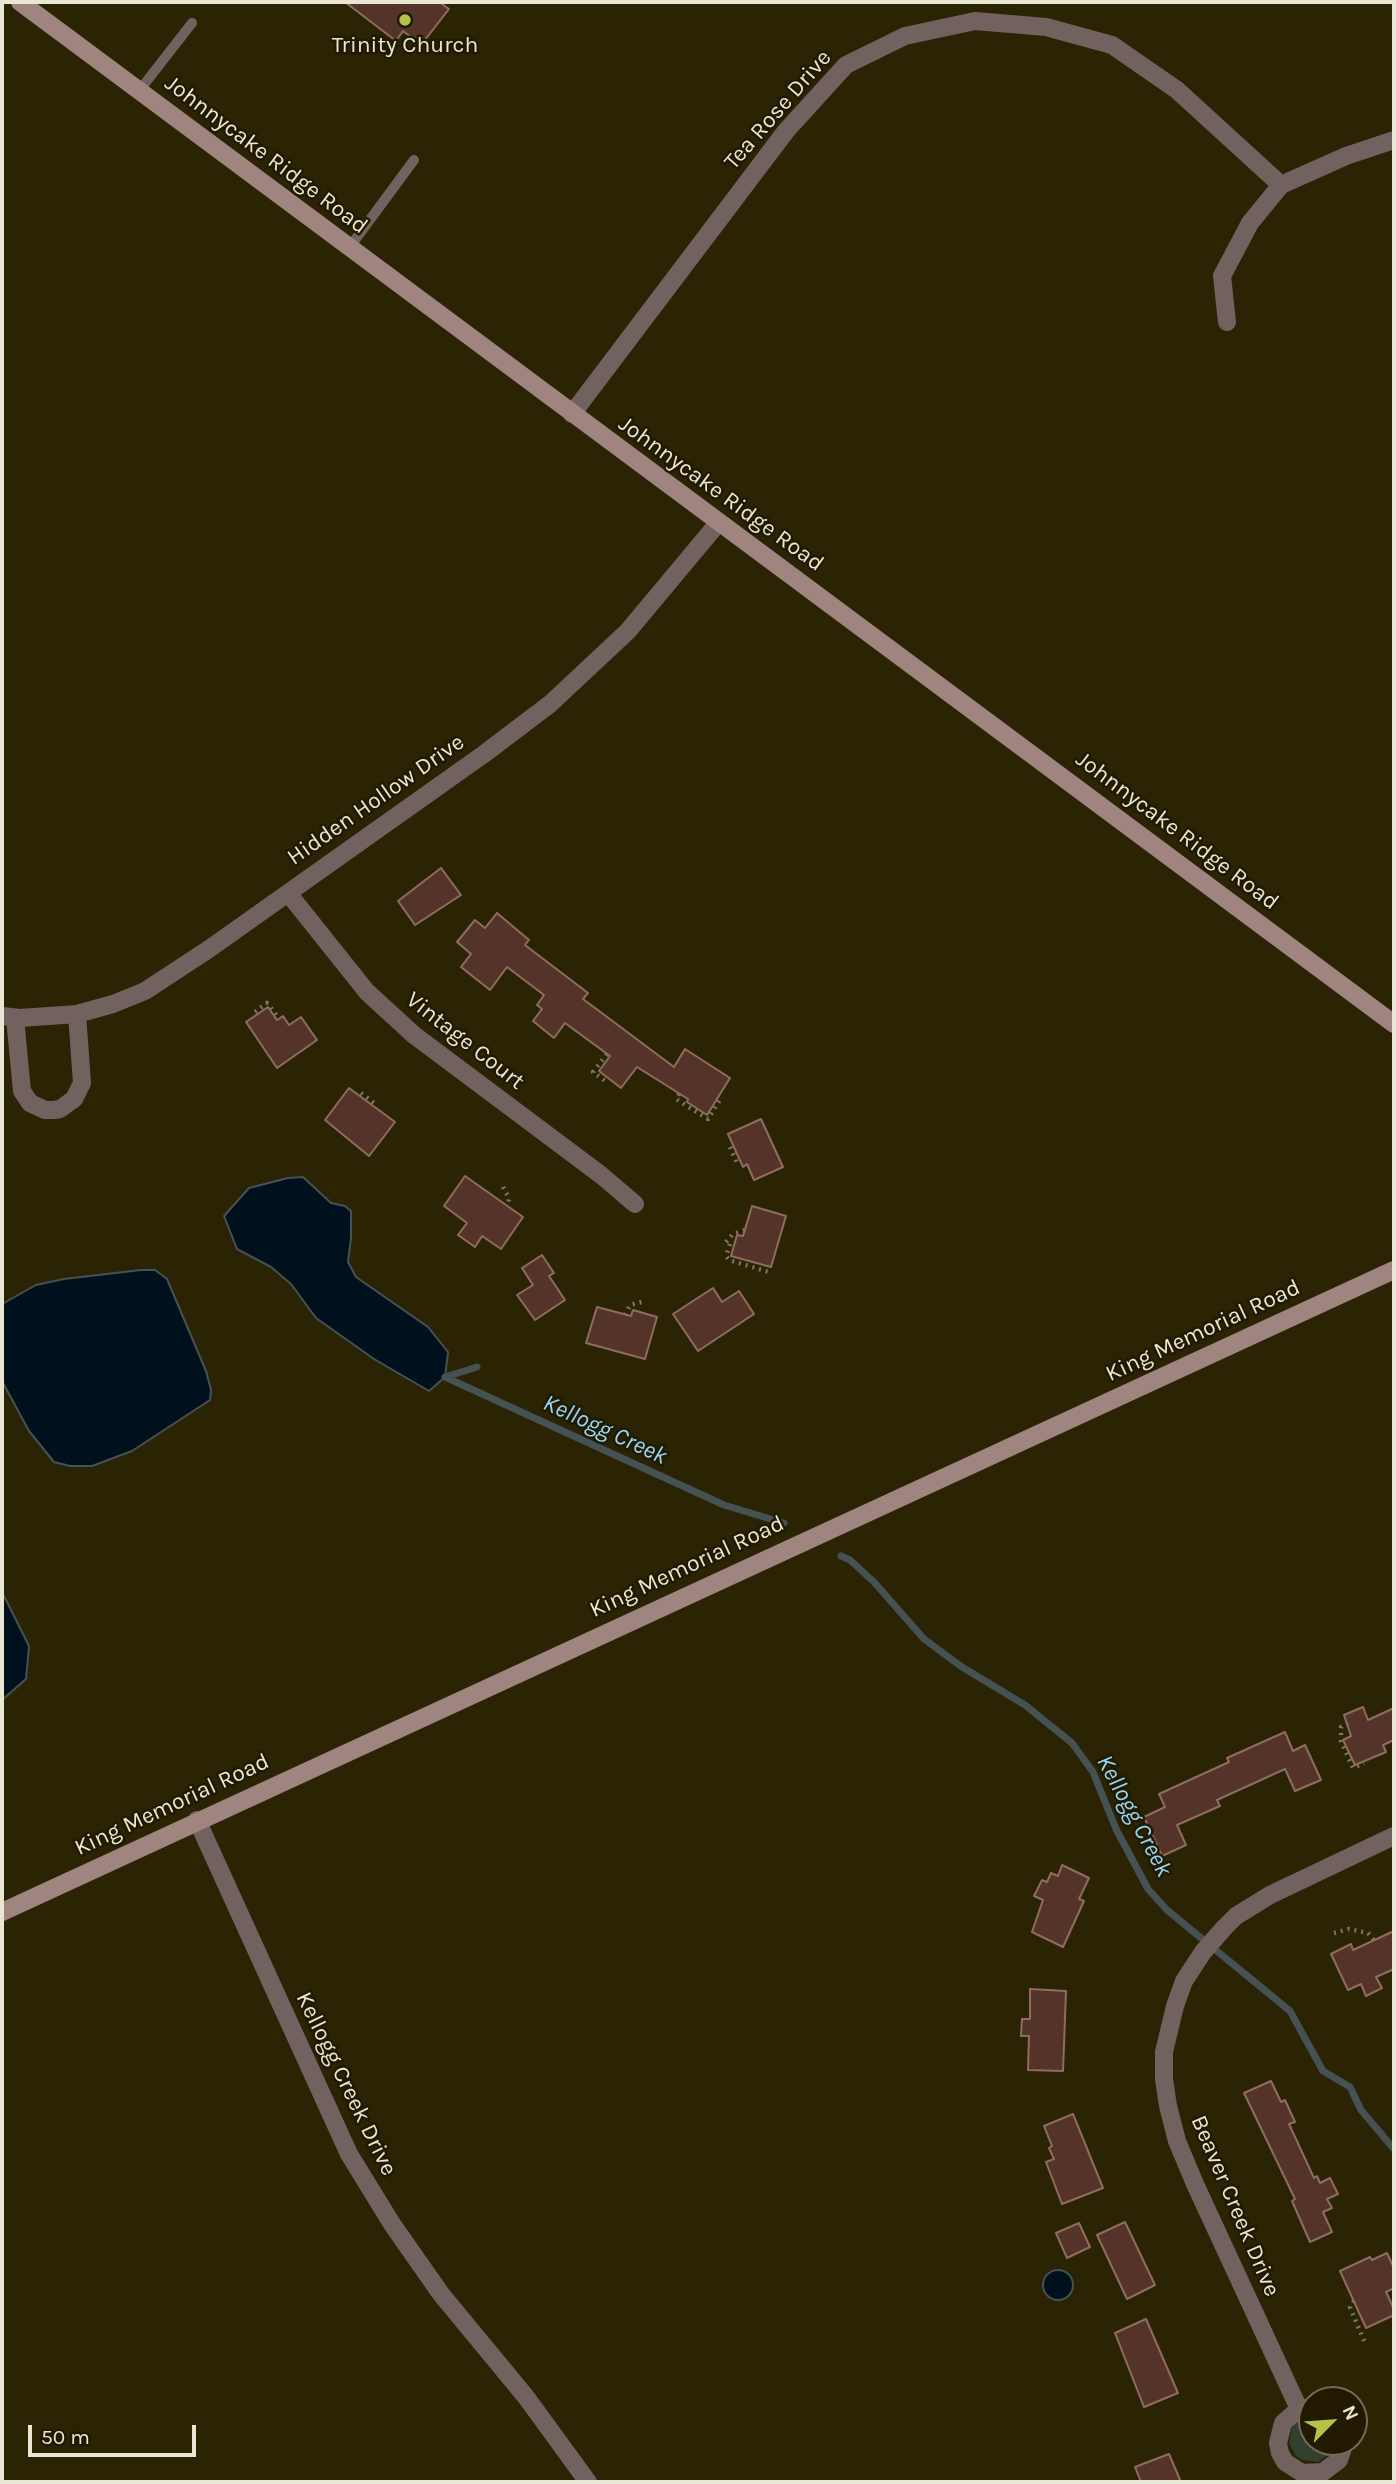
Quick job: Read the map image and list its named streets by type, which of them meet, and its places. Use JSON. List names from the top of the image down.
{
  "streets": {
    "main road": ["Johnnycake Ridge Road", "King Memorial Road"],
    "street": [
      "Tea Rose Drive",
      "Hidden Hollow Drive",
      "Vintage Court",
      "Kellogg Creek Drive",
      "Beaver Creek Drive"
    ]
  },
  "crossings": [
    ["Tea Rose Drive", "Johnnycake Ridge Road"],
    ["Johnnycake Ridge Road", "Hidden Hollow Drive"],
    ["Hidden Hollow Drive", "Vintage Court"],
    ["King Memorial Road", "Kellogg Creek Drive"]
  ],
  "water": ["Kellogg Creek"],
  "places": ["Trinity Church"],
  "scale_bar": "50 m",
  "north": "top right"
}
